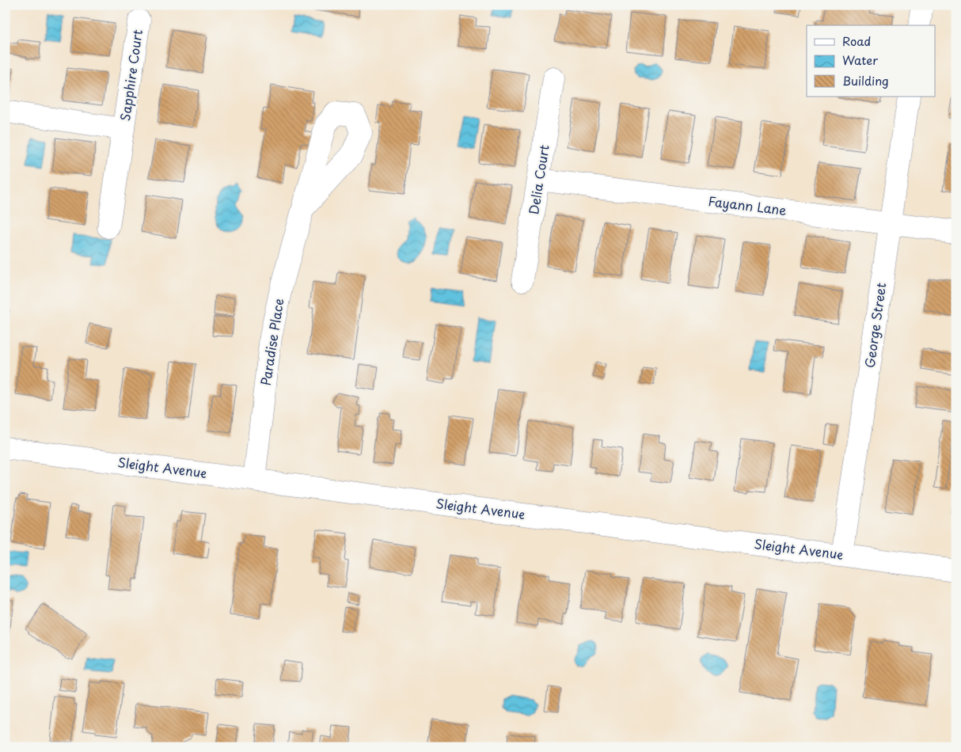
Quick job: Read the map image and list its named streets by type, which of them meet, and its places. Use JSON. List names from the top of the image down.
{
  "streets": {
    "street": [
      "Sapphire Court",
      "Delia Court",
      "Fayann Lane",
      "George Street",
      "Paradise Place",
      "Sleight Avenue"
    ]
  },
  "crossings": [
    ["Delia Court", "Fayann Lane"],
    ["Fayann Lane", "George Street"],
    ["George Street", "Sleight Avenue"],
    ["Paradise Place", "Sleight Avenue"]
  ],
  "legend": ["Road", "Water", "Building"]
}
